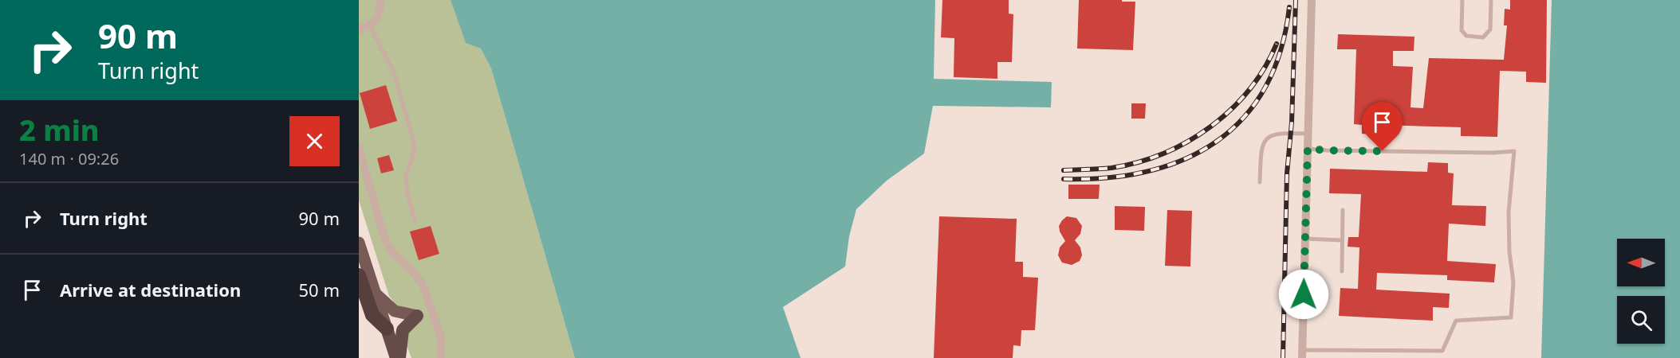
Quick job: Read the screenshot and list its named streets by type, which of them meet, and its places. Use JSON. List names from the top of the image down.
{
  "north": "left",
  "page": {
    "turn": ["90 m", "Turn right"],
    "heading": ["2 min", "140 m · 09:26"],
    "list": [
      {
        "name": "Turn right",
        "value": "90 m"
      },
      {
        "name": "Arrive at destination",
        "value": "50 m"
      }
    ]
  }
}
